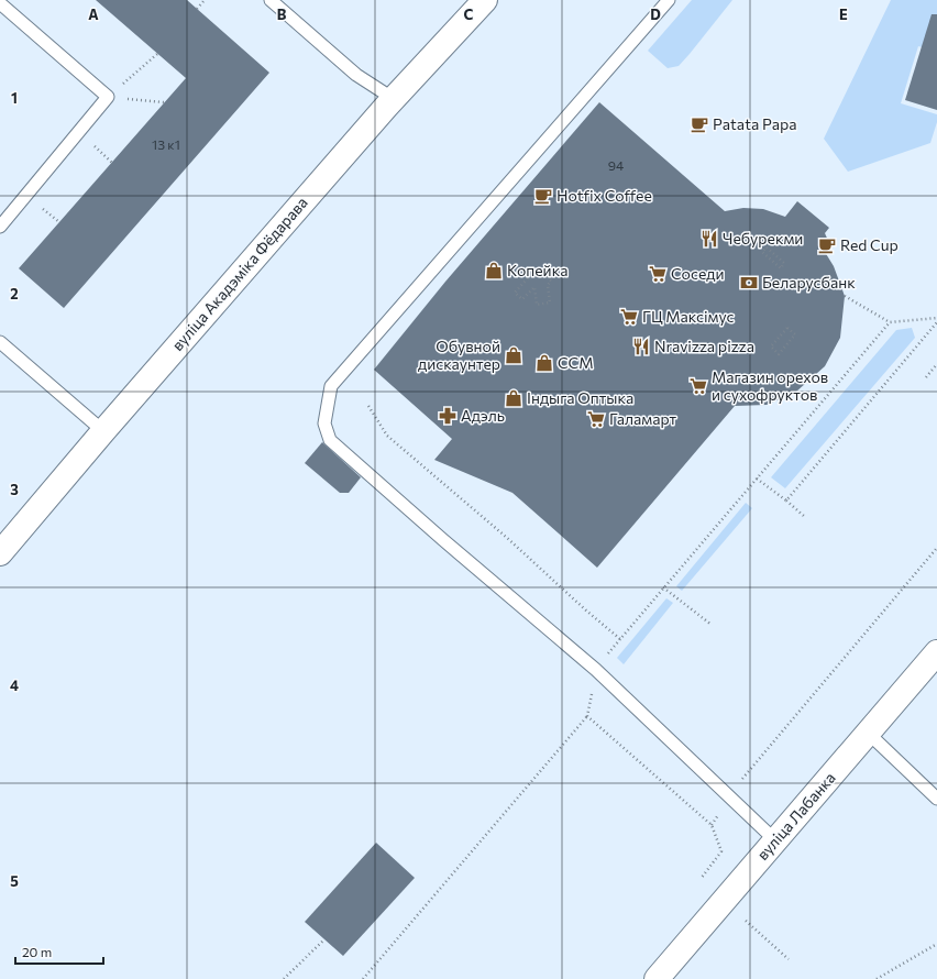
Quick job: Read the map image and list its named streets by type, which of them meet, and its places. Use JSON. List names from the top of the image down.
{
  "streets": {
    "street": ["вуліца Акадэміка Фёдарава", "вуліца Лабанка"]
  },
  "places": {
    "cafe": ["Patata Papa", "Hotfix Coffee", "Red Cup"],
    "restaurant": ["Чебурекми", "Nravizza pizza"],
    "shop": [
      "Копейка",
      "Обувной дискаунтер",
      "ССМ",
      "Індыга Оптыка"
    ],
    "supermarket": [
      "Соседи",
      "ГЦ Максімус",
      "Магазин орехов и сухофруктов",
      "Галамарт"
    ],
    "bank": ["Беларусбанк"],
    "pharmacy": ["Адэль"]
  },
  "house_numbers": ["13 к1", "94"],
  "scale_bar": "20 m",
  "grid": {
    "columns": [
      "A",
      "B",
      "C",
      "D",
      "E"
    ],
    "rows": [
      "1",
      "2",
      "3",
      "4",
      "5"
    ]
  }
}
